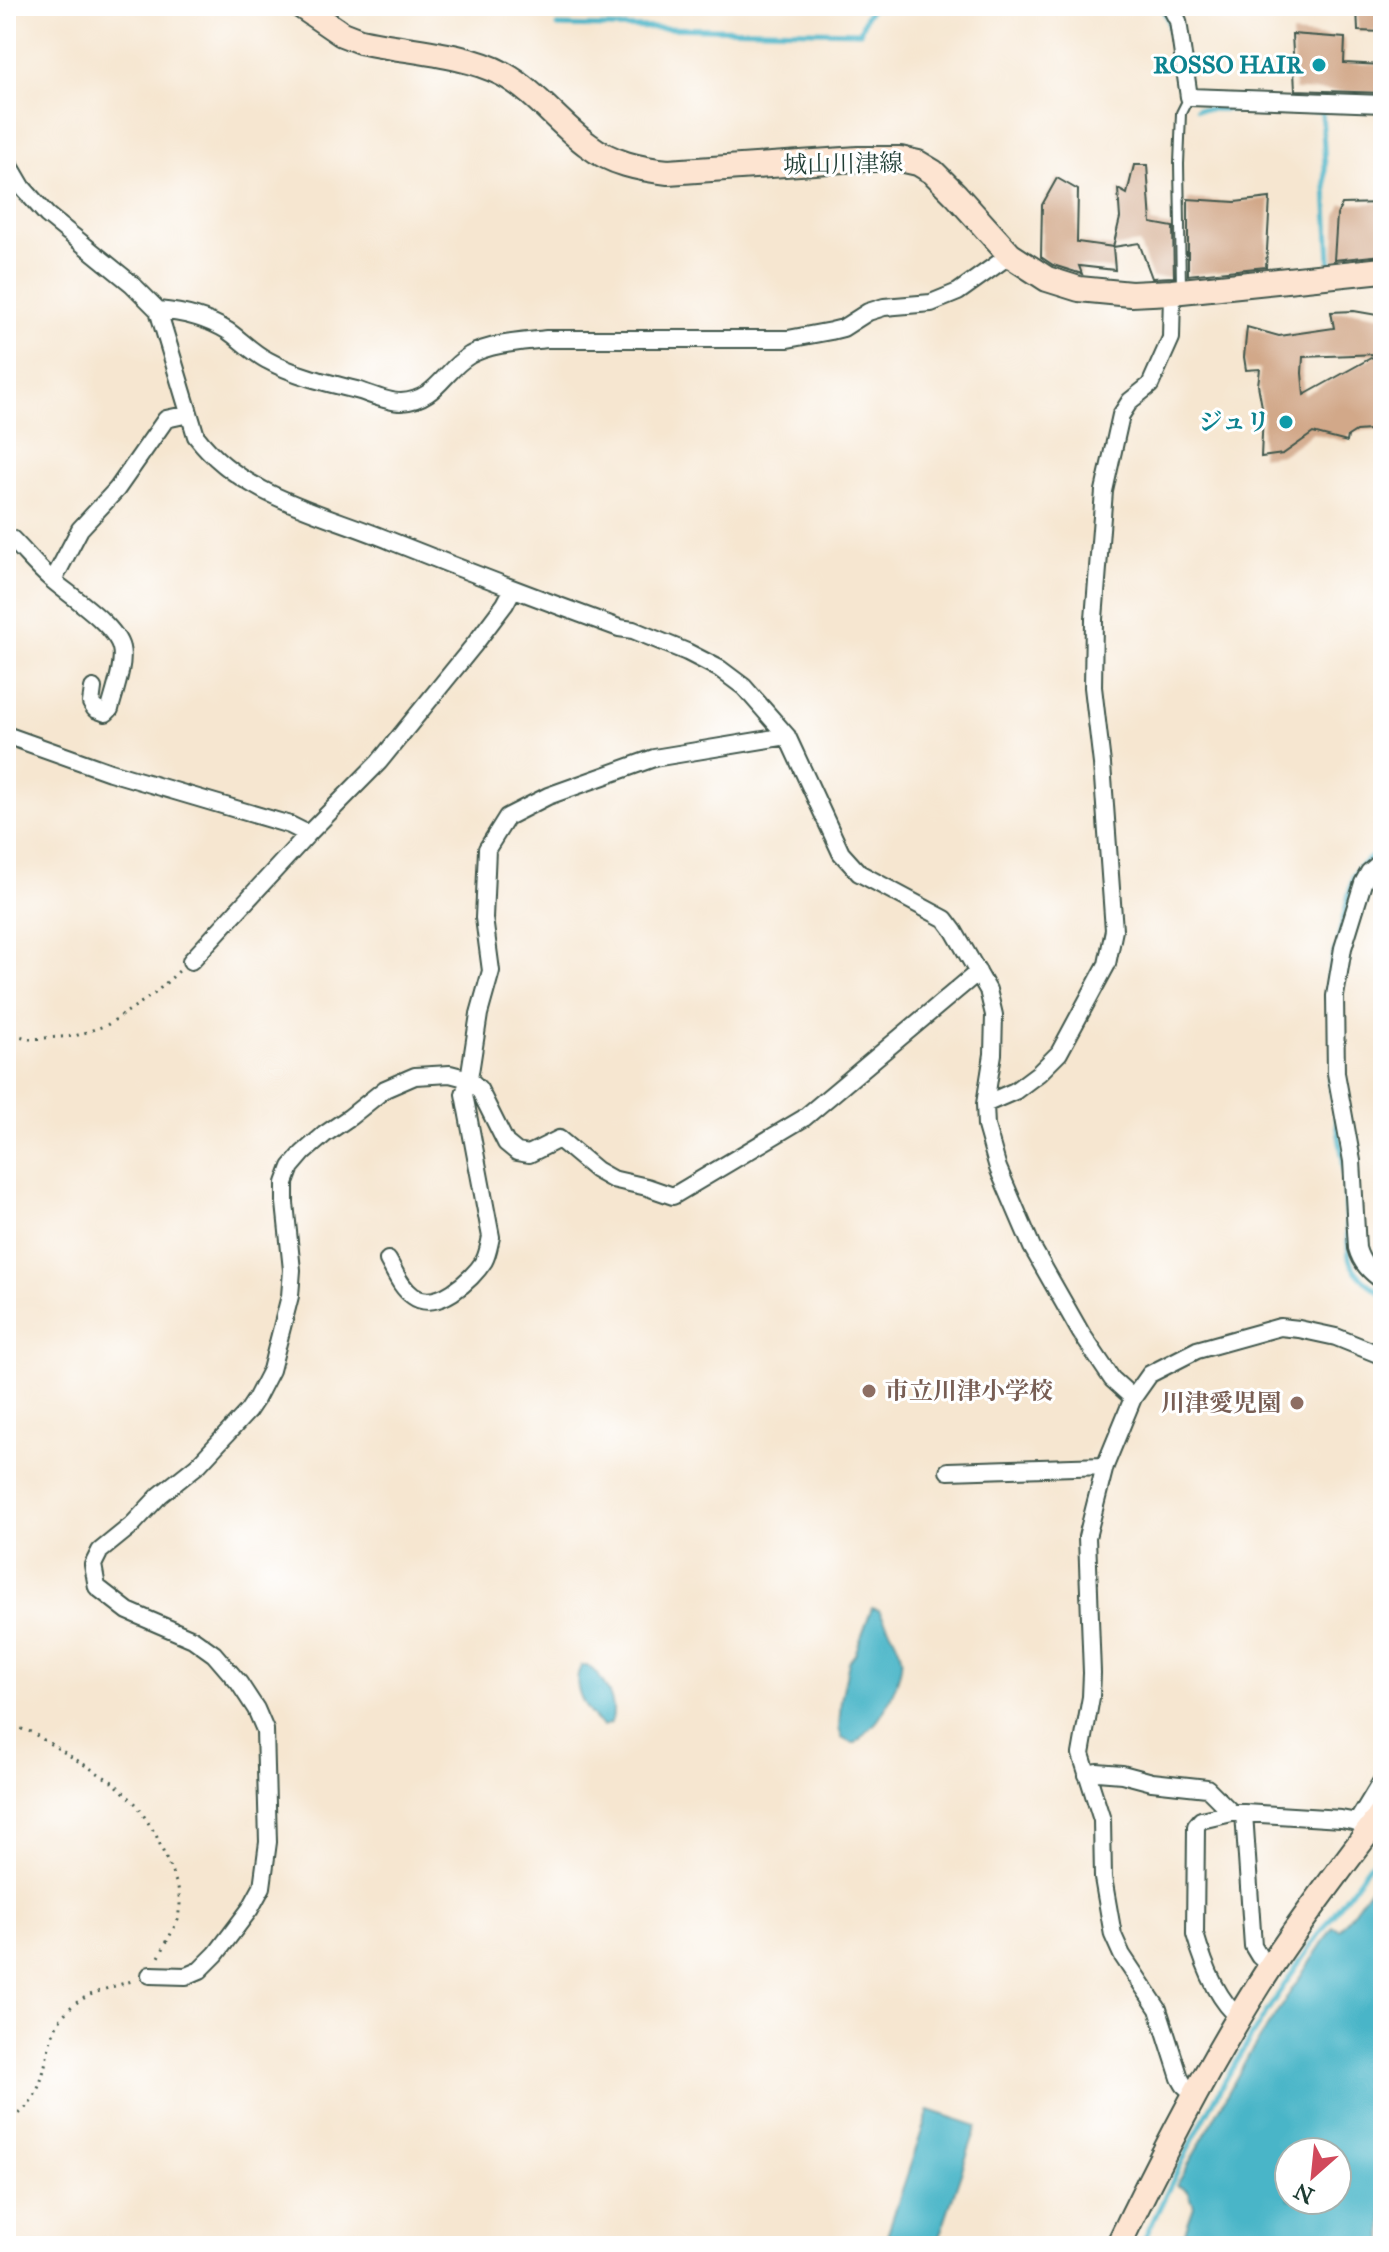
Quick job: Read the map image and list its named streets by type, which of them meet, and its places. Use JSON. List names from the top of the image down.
{
  "streets": {
    "main road": ["城山川津線"]
  },
  "places": [
    "ROSSO HAIR",
    "ジュリ",
    "市立川津小学校",
    "川津愛児園"
  ],
  "north": "bottom left"
}
